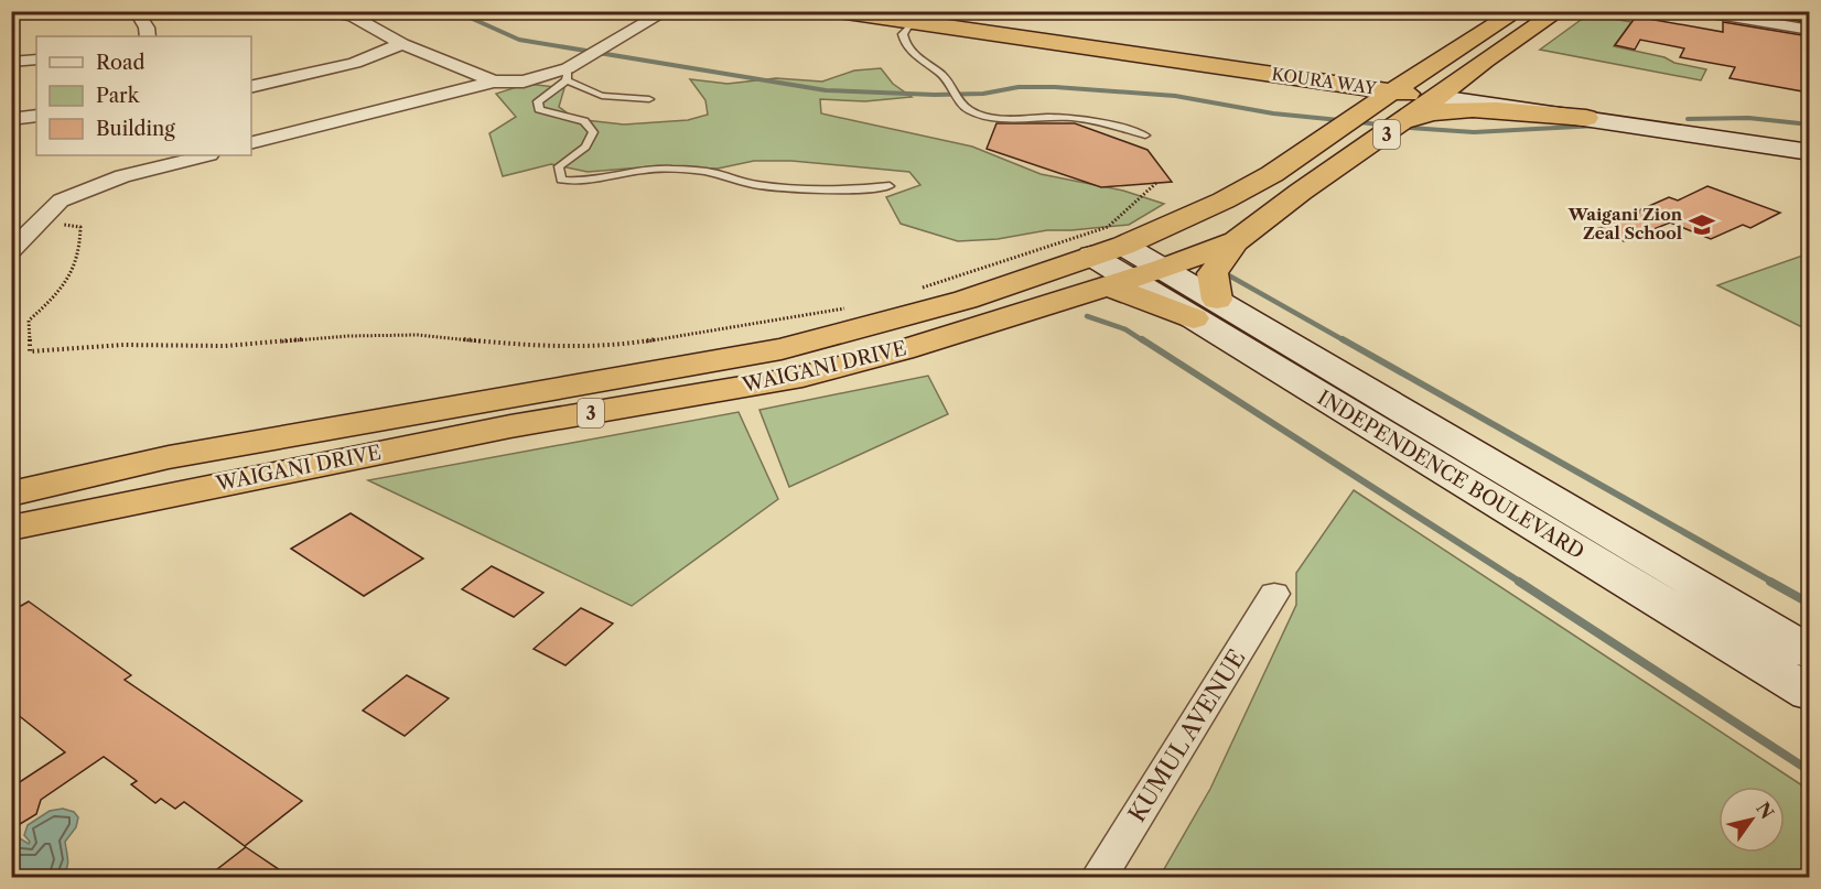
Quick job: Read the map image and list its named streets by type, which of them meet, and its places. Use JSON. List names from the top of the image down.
{
  "streets": {
    "highway": ["KOURA WAY", "3", "WAIGANI DRIVE"],
    "street": ["INDEPENDENCE BOULEVARD", "KUMUL AVENUE"]
  },
  "crossings": [
    ["KOURA WAY", "WAIGANI DRIVE"],
    ["WAIGANI DRIVE", "INDEPENDENCE BOULEVARD"]
  ],
  "places": {
    "school or university": ["Waigani Zion Zeal School"]
  },
  "legend": ["Road", "Park", "Building"],
  "north": "top right"
}
